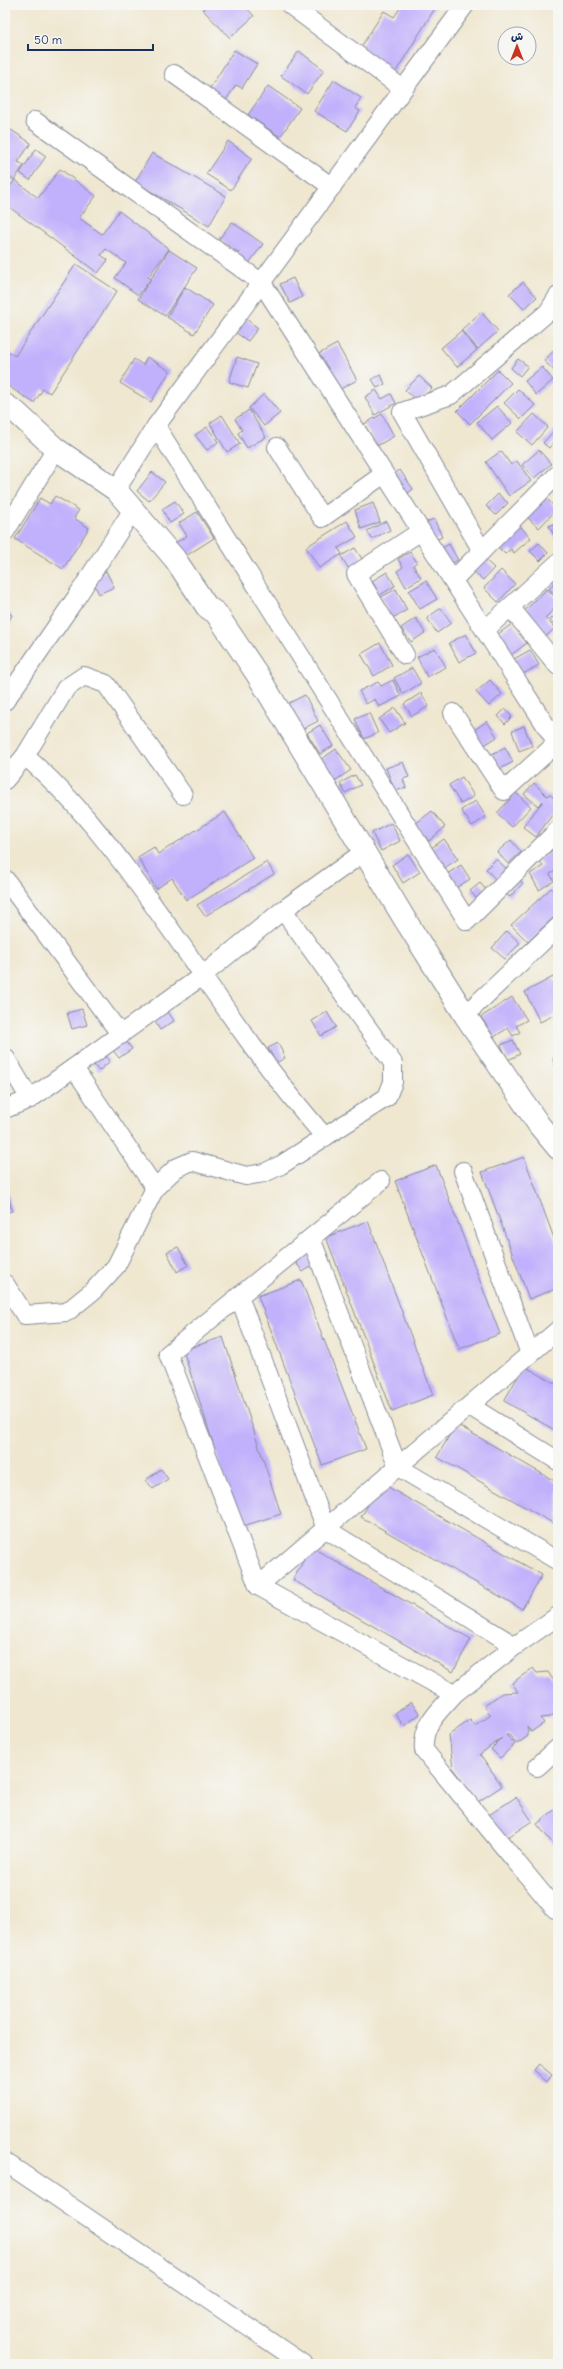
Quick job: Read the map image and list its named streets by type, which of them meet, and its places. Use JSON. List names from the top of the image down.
{
  "scale_bar": "50 m",
  "north": "top"
}
